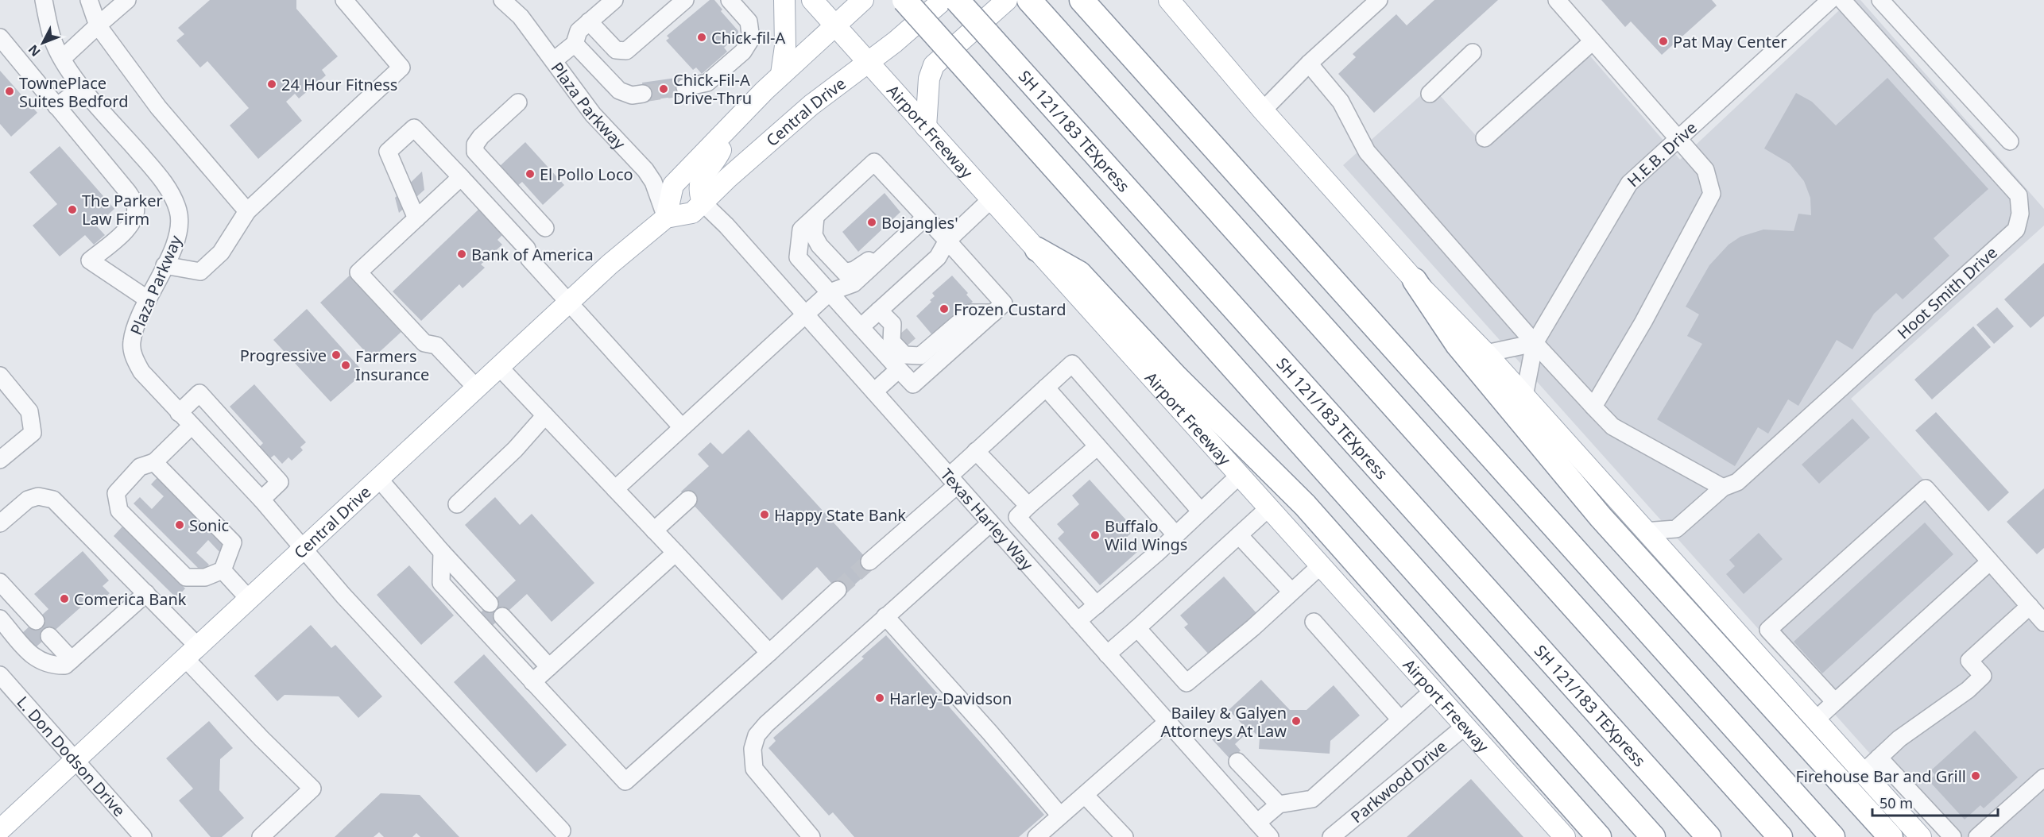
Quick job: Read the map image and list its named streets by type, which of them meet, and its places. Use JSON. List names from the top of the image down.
{
  "streets": {
    "highway": ["SH 121/183 TEXpress"],
    "main road": ["Central Drive", "Airport Freeway"],
    "street": [
      "Plaza Parkway",
      "H.E.B. Drive",
      "Hoot Smith Drive",
      "Texas Harley Way",
      "L. Don Dodson Drive",
      "Parkwood Drive"
    ]
  },
  "crossings": [
    ["Plaza Parkway", "Central Drive"],
    ["Central Drive", "Airport Freeway"],
    ["Central Drive", "Texas Harley Way"],
    ["Central Drive", "L. Don Dodson Drive"],
    ["Airport Freeway", "Parkwood Drive"]
  ],
  "places": [
    "Chick-fil-A",
    "Pat May Center",
    "24 Hour Fitness",
    "Chick-Fil-A Drive-Thru",
    "TownePlace Suites Bedford",
    "El Pollo Loco",
    "The Parker Law Firm",
    "Bojangles'",
    "Bank of America",
    "Frozen Custard",
    "Progressive",
    "Farmers Insurance",
    "Happy State Bank",
    "Sonic",
    "Buffalo Wild Wings",
    "Comerica Bank",
    "Harley-Davidson",
    "Bailey & Galyen Attorneys At Law",
    "Firehouse Bar and Grill"
  ],
  "scale_bar": "50 m",
  "north": "bottom left"
}
